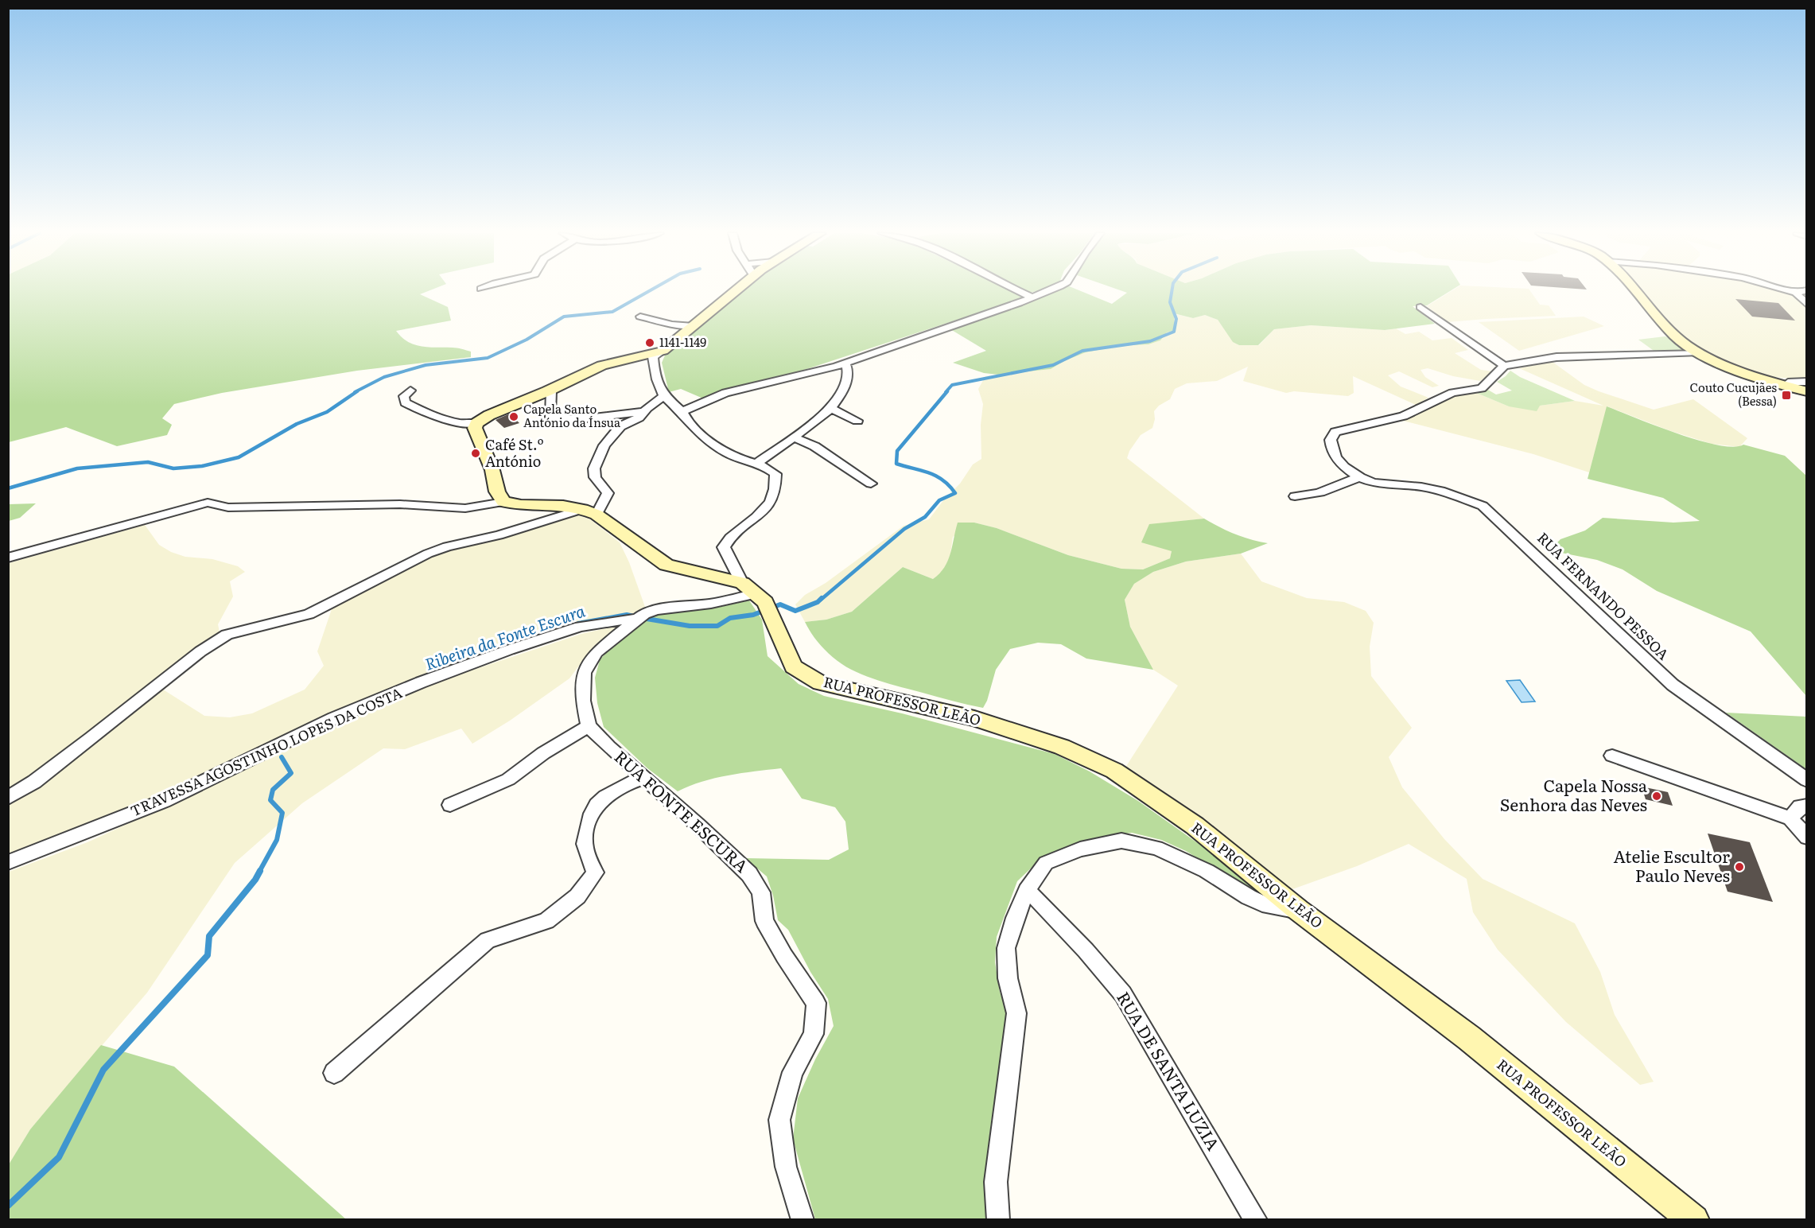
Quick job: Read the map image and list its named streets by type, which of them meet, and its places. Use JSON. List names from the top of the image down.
{
  "streets": {
    "street": [
      "RUA FERNANDO PESSOA",
      "RUA PROFESSOR LEÃO",
      "TRAVESSA AGOSTINHO LOPES DA COSTA",
      "RUA FONTE ESCURA",
      "RUA DE SANTA LUZIA"
    ]
  },
  "crossings": [
    ["RUA PROFESSOR LEÃO", "RUA FONTE ESCURA"],
    ["TRAVESSA AGOSTINHO LOPES DA COSTA", "RUA FONTE ESCURA"]
  ],
  "water": ["Ribeira da Fonte Escura"],
  "places": {
    "other": [
      "1141-1149",
      "Capela Santo António da Ínsua",
      "Café St.º António",
      "Capela Nossa Senhora das Neves",
      "Atelie Escultor Paulo Neves"
    ],
    "transit": ["Couto Cucujães (Bessa)"]
  }
}
